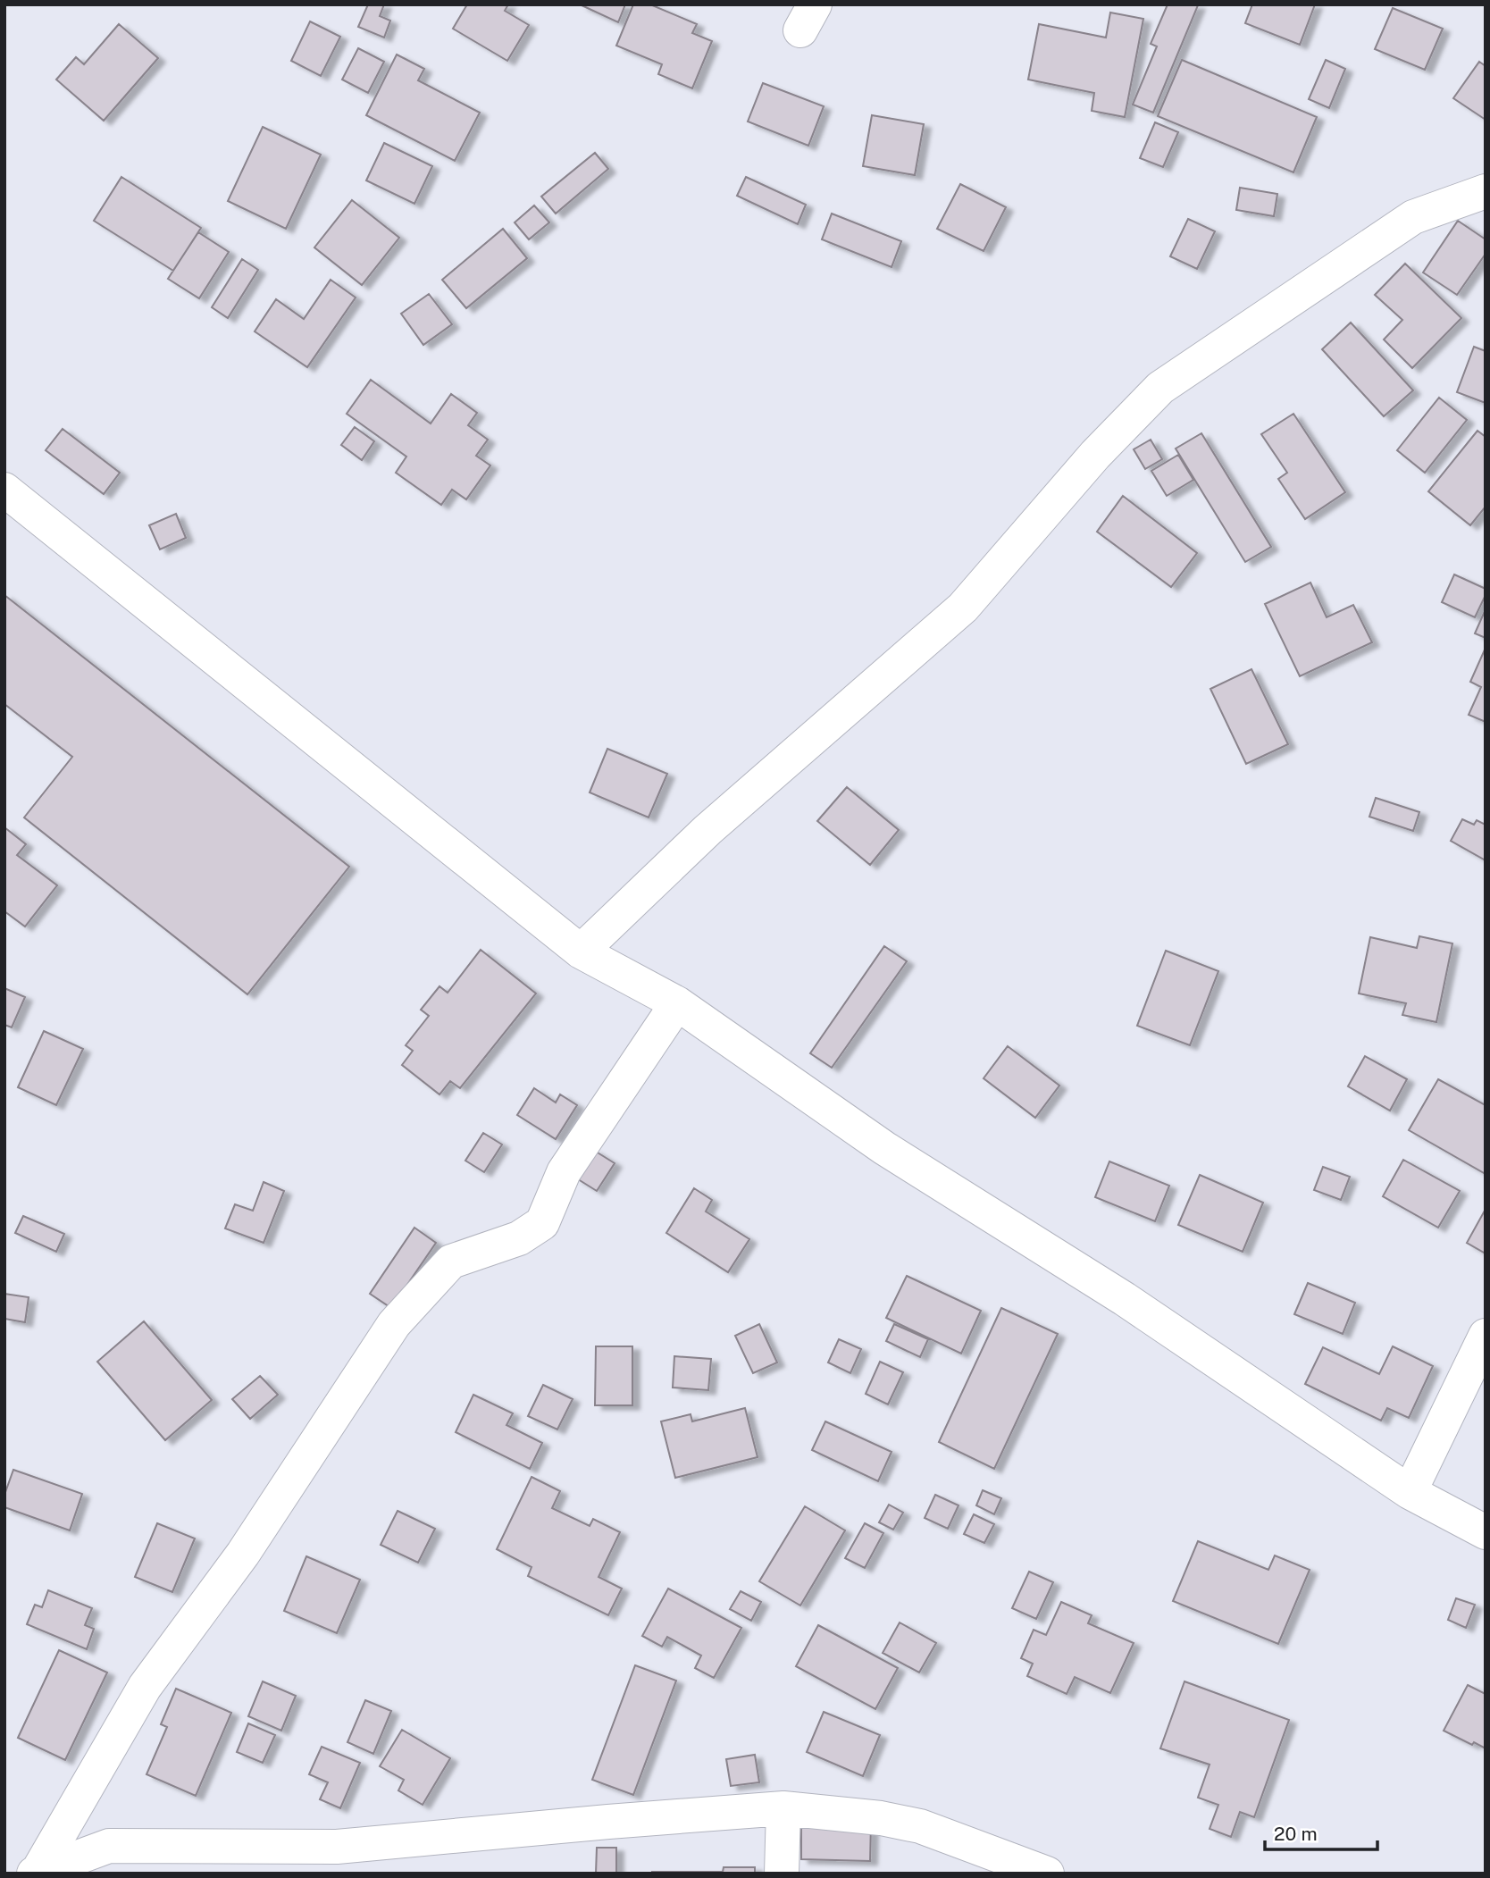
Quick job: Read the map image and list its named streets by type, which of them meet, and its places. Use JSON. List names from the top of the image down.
{
  "scale_bar": "20 m"
}
